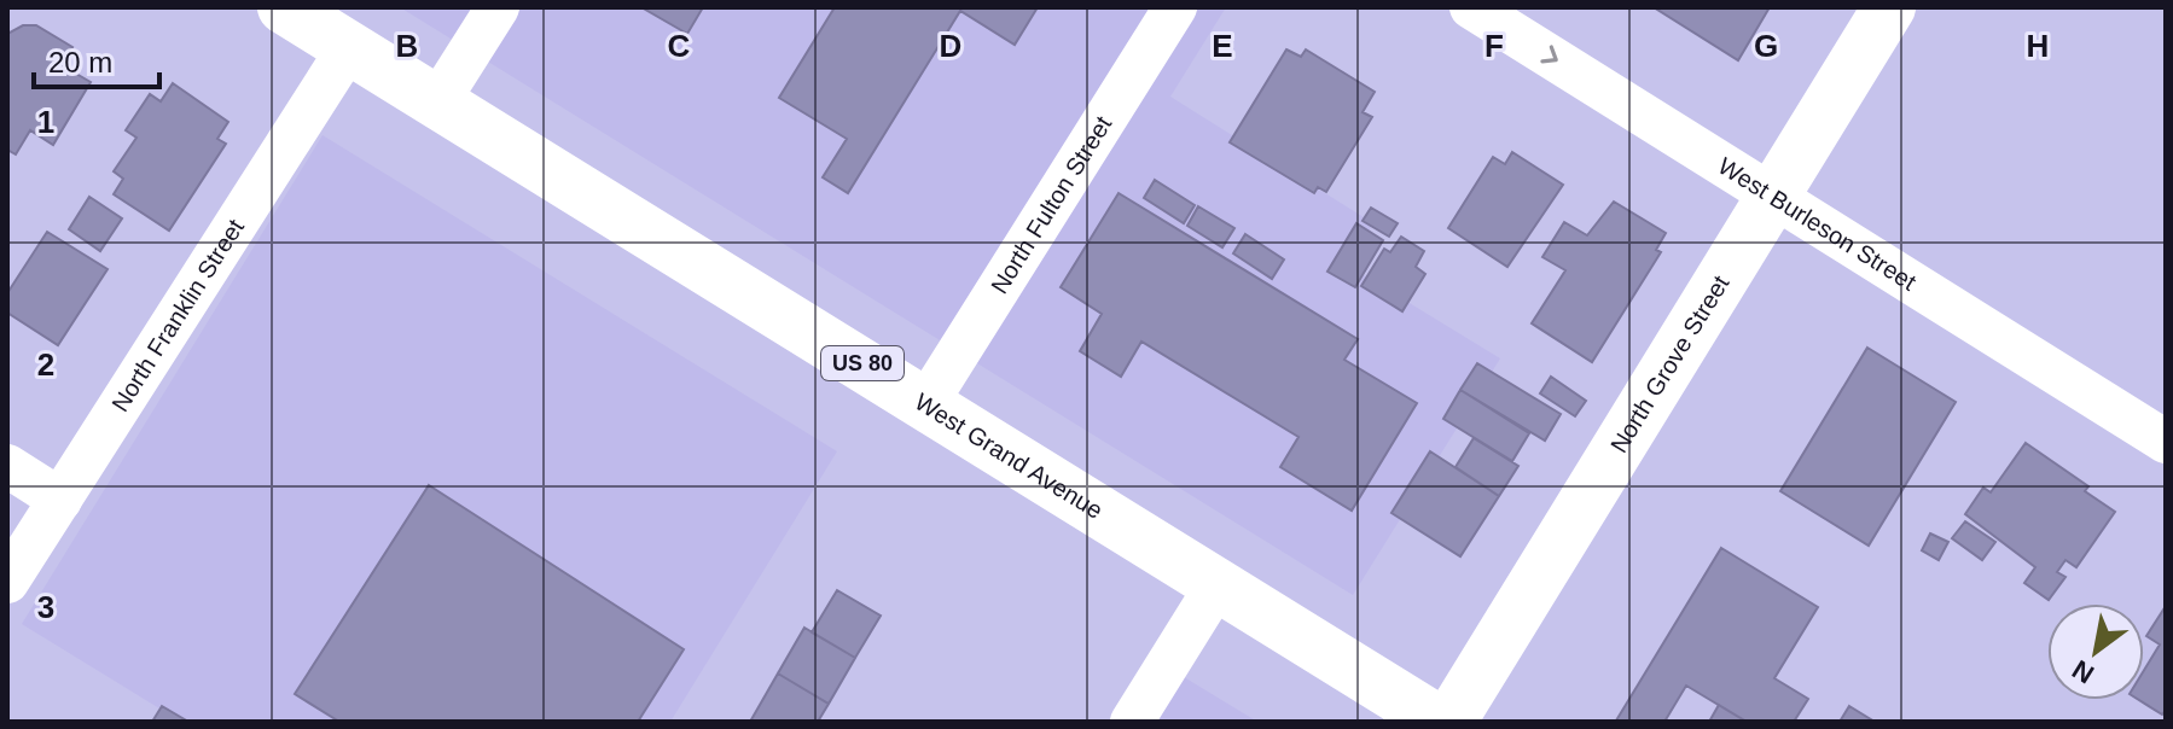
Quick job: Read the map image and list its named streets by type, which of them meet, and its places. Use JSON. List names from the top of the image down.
{
  "streets": {
    "main road": ["US 80", "North Grove Street", "West Grand Avenue"],
    "street": ["North Fulton Street", "West Burleson Street", "North Franklin Street"]
  },
  "crossings": [
    ["North Fulton Street", "West Grand Avenue"],
    ["West Burleson Street", "North Grove Street"],
    ["North Franklin Street", "West Grand Avenue"]
  ],
  "one_way": ["West Burleson Street"],
  "scale_bar": "20 m",
  "north": "bottom left",
  "grid": {
    "columns": [
      "B",
      "C",
      "D",
      "E",
      "F",
      "G",
      "H"
    ],
    "rows": ["1", "2", "3"]
  }
}
